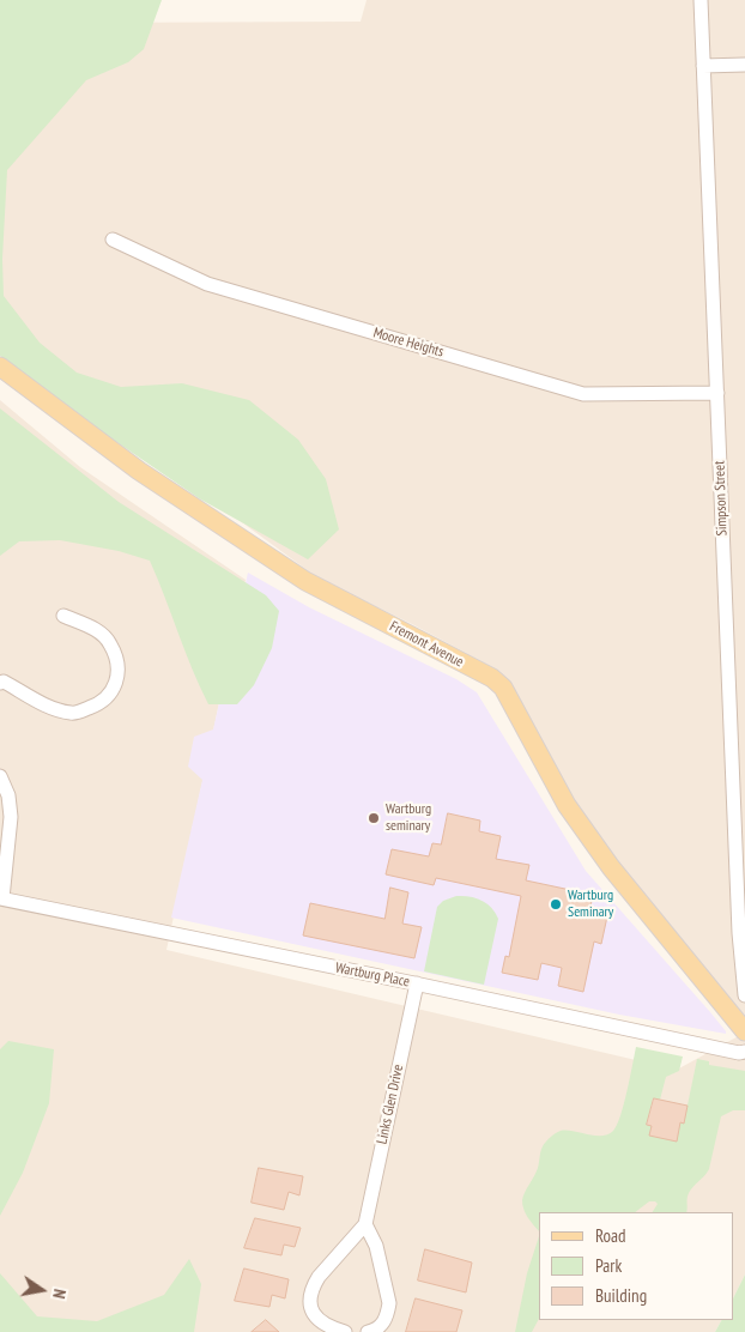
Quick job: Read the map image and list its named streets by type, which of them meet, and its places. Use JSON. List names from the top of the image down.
{
  "streets": {
    "main road": ["Fremont Avenue"],
    "street": [
      "Moore Heights",
      "Simpson Street",
      "Wartburg Place",
      "Links Glen Drive"
    ]
  },
  "crossings": [
    ["Moore Heights", "Simpson Street"],
    ["Wartburg Place", "Links Glen Drive"]
  ],
  "places": ["Wartburg seminary", "Wartburg Seminary"],
  "legend": ["Road", "Park", "Building"],
  "north": "right"
}
